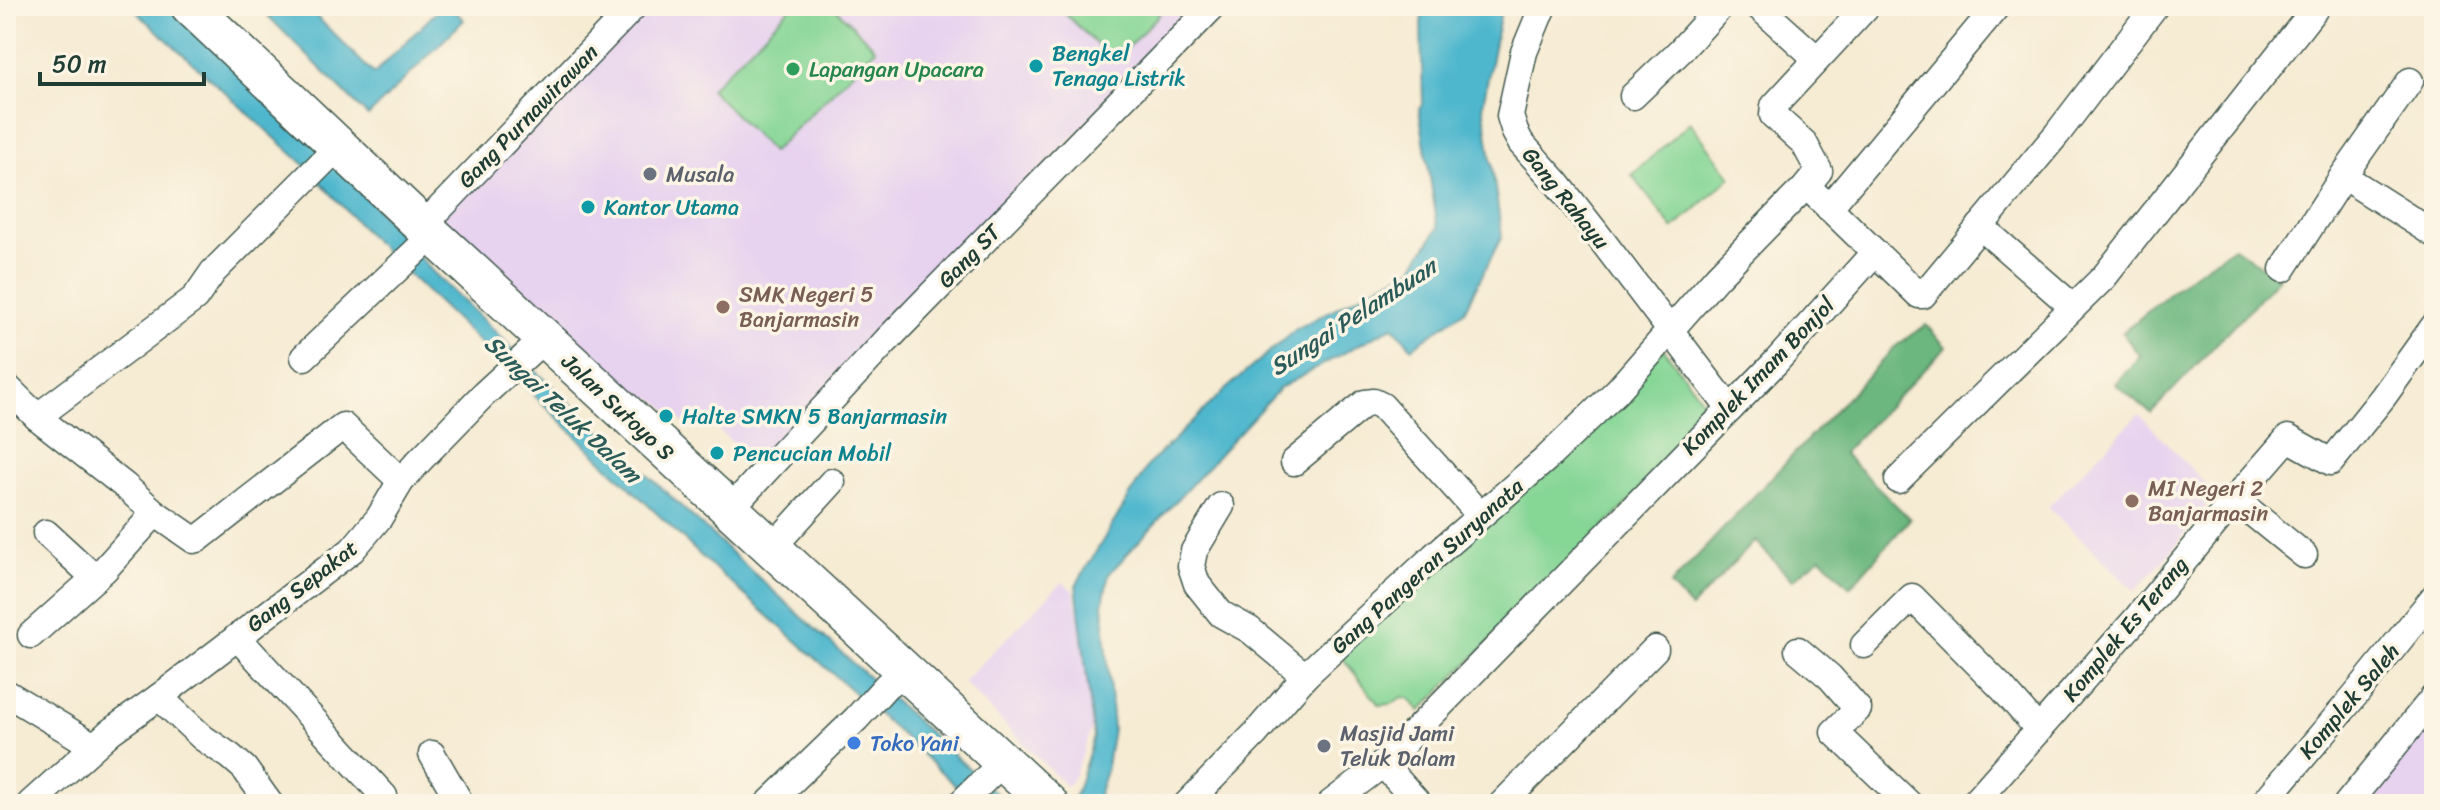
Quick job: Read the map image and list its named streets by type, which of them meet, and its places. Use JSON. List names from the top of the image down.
{
  "streets": {
    "highway": ["Jalan Sutoyo S"],
    "street": [
      "Gang Purnawirawan",
      "Gang Rahayu",
      "Gang ST",
      "Komplek Imam Bonjol",
      "Gang Pangeran Suryanata",
      "Gang Sepakat",
      "Komplek Es Terang",
      "Komplek Saleh"
    ]
  },
  "crossings": [
    ["Gang Purnawirawan", "Jalan Sutoyo S"],
    ["Gang Rahayu", "Gang Pangeran Suryanata"],
    ["Gang ST", "Jalan Sutoyo S"],
    ["Jalan Sutoyo S", "Gang Sepakat"]
  ],
  "water": ["Sungai Pelambuan", "Sungai Teluk Dalam"],
  "places": [
    "Bengkel Tenaga Listrik",
    "Lapangan Upacara",
    "Musala",
    "Kantor Utama",
    "SMK Negeri 5 Banjarmasin",
    "Halte SMKN 5 Banjarmasin",
    "Pencucian Mobil",
    "MI Negeri 2 Banjarmasin",
    "Toko Yani",
    "Masjid Jami Teluk Dalam"
  ],
  "scale_bar": "50 m"
}
